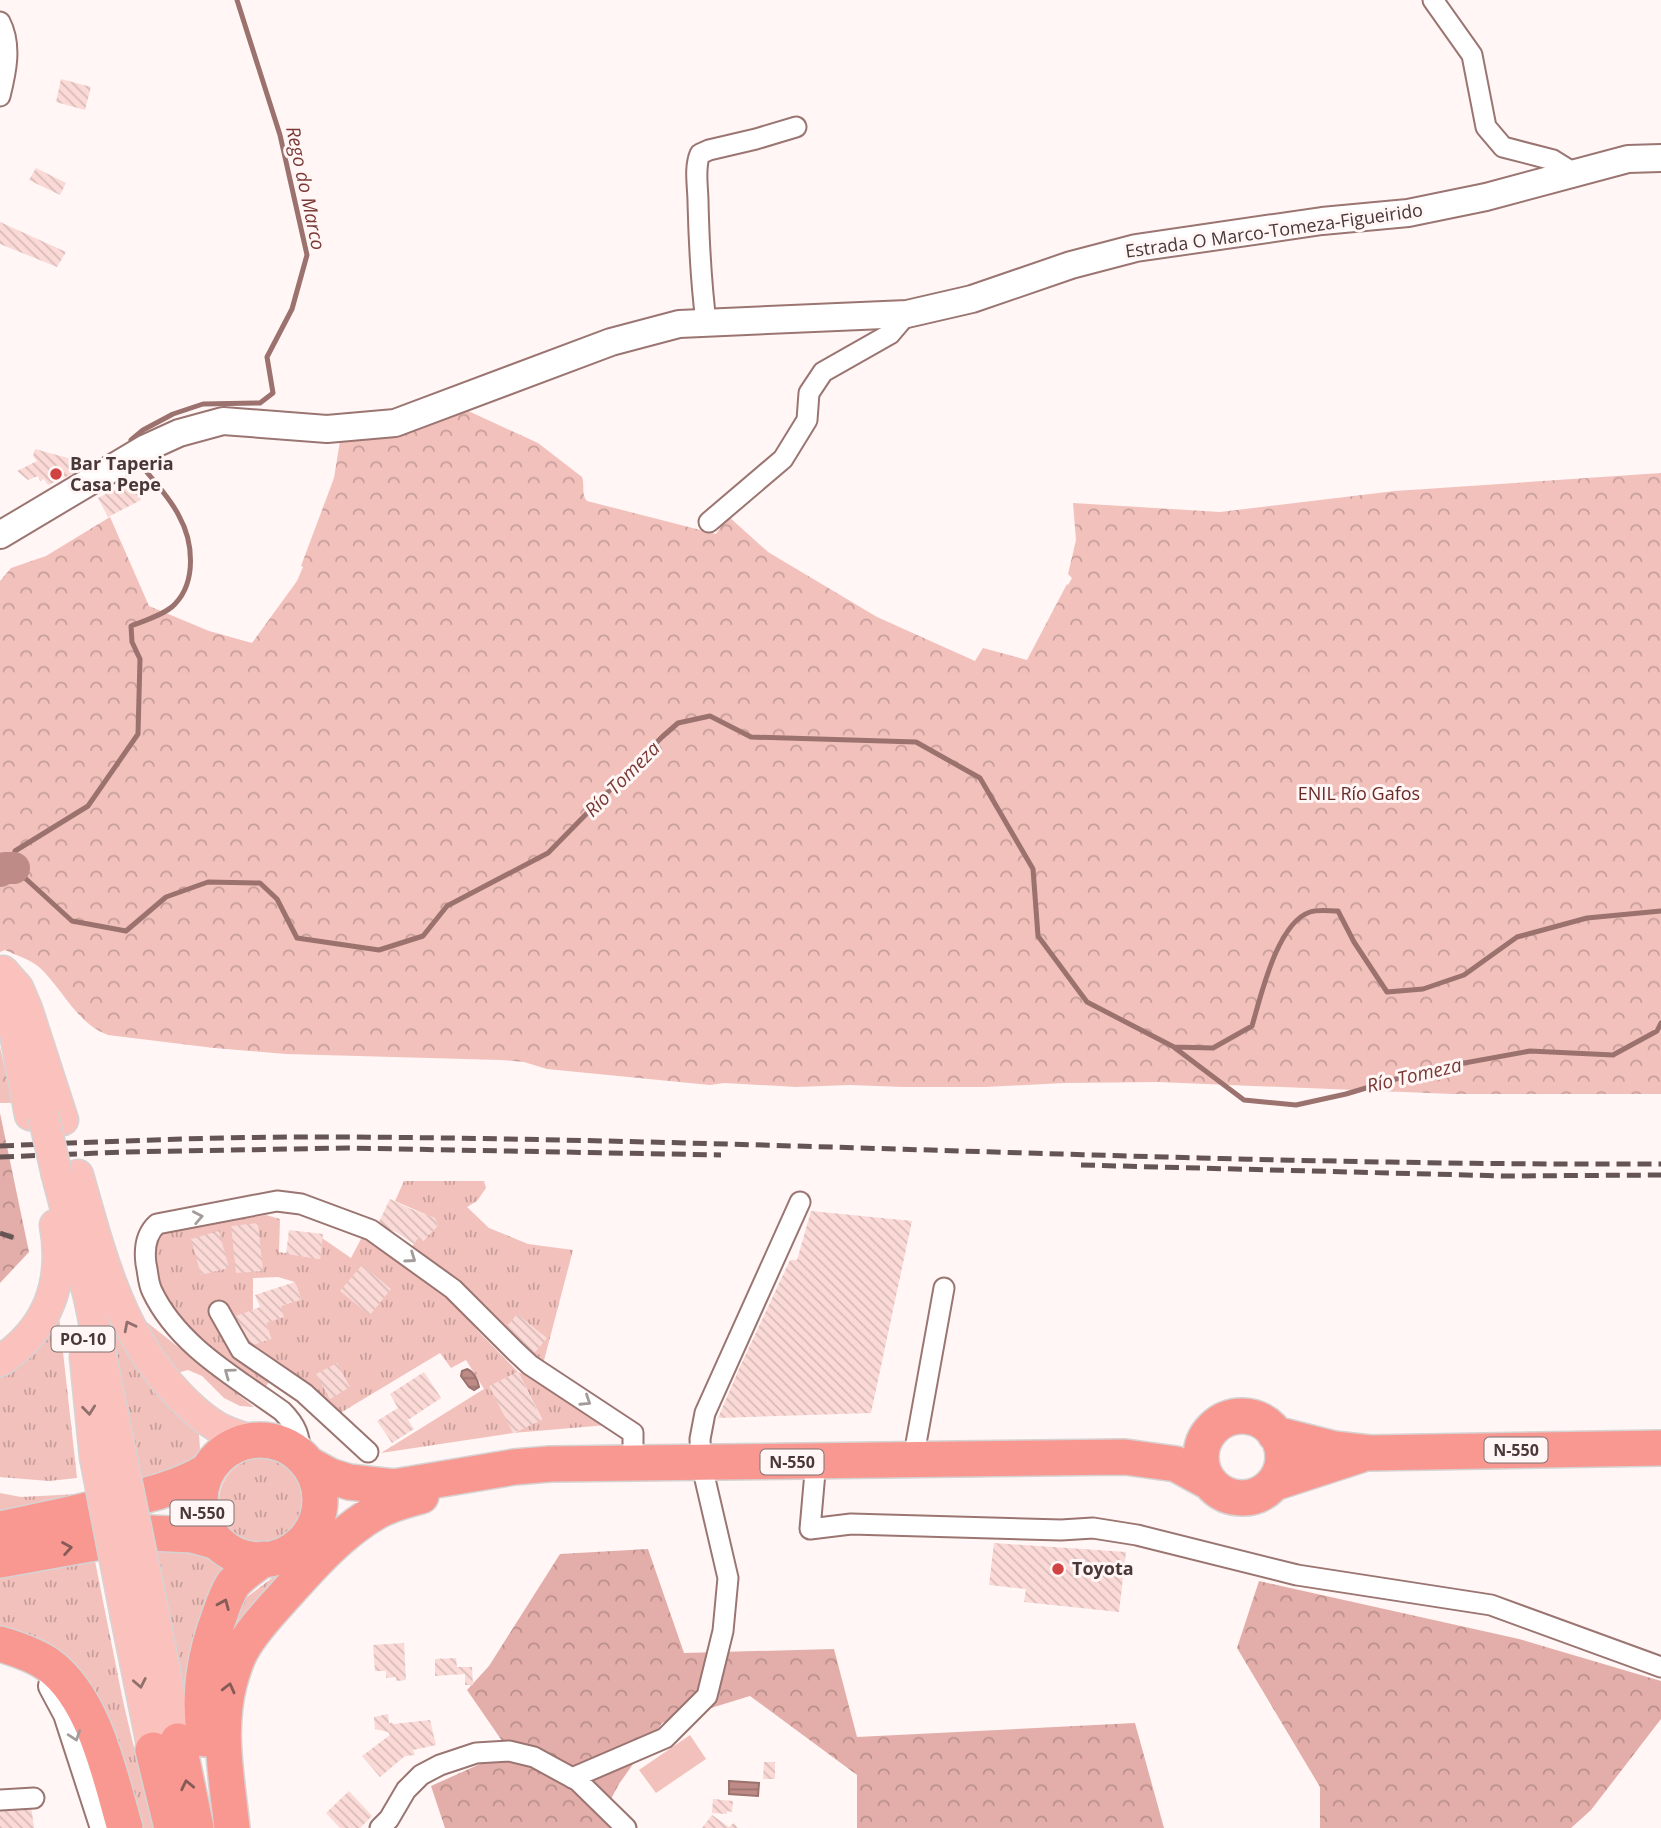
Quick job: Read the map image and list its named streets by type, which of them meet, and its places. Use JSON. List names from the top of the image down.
{
  "streets": {
    "highway": ["PO-10", "N-550"],
    "street": ["Estrada O Marco-Tomeza-Figueirido"]
  },
  "water": ["Rego do Marco", "Río Tomeza"],
  "parks": ["ENIL Río Gafos"],
  "places": ["Bar Taperia Casa Pepe", "Toyota"]
}
